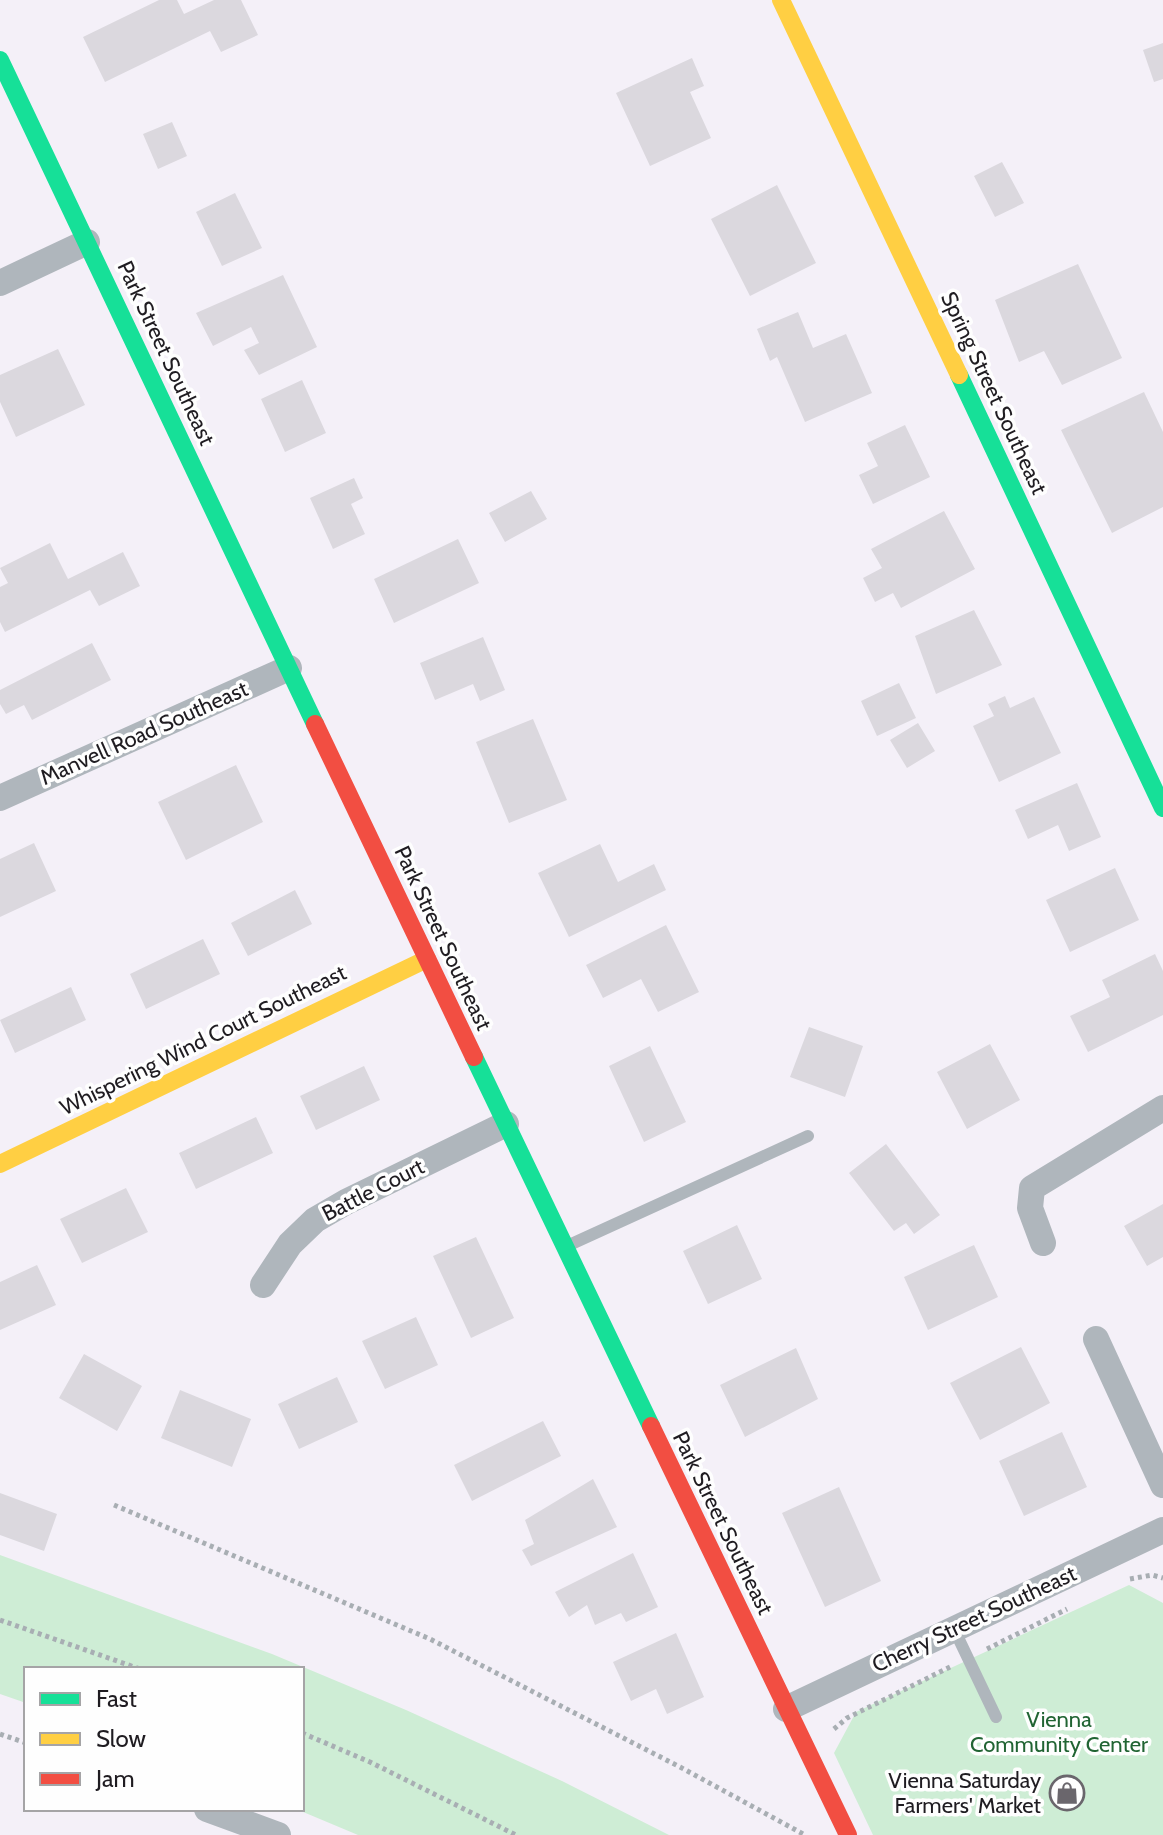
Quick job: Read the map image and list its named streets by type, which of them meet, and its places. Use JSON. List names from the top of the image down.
{
  "streets": {
    "main road": ["Park Street Southeast", "Spring Street Southeast", "Whispering Wind Court Southeast"],
    "street": ["Manvell Road Southeast", "Battle Court", "Cherry Street Southeast"]
  },
  "crossings": [
    ["Park Street Southeast", "Manvell Road Southeast"],
    ["Park Street Southeast", "Whispering Wind Court Southeast"],
    ["Park Street Southeast", "Battle Court"],
    ["Park Street Southeast", "Cherry Street Southeast"]
  ],
  "parks": ["Vienna Community Center"],
  "places": {
    "shop": ["Vienna Saturday Farmers' Market"]
  },
  "legend": ["Fast", "Slow", "Jam"]
}
